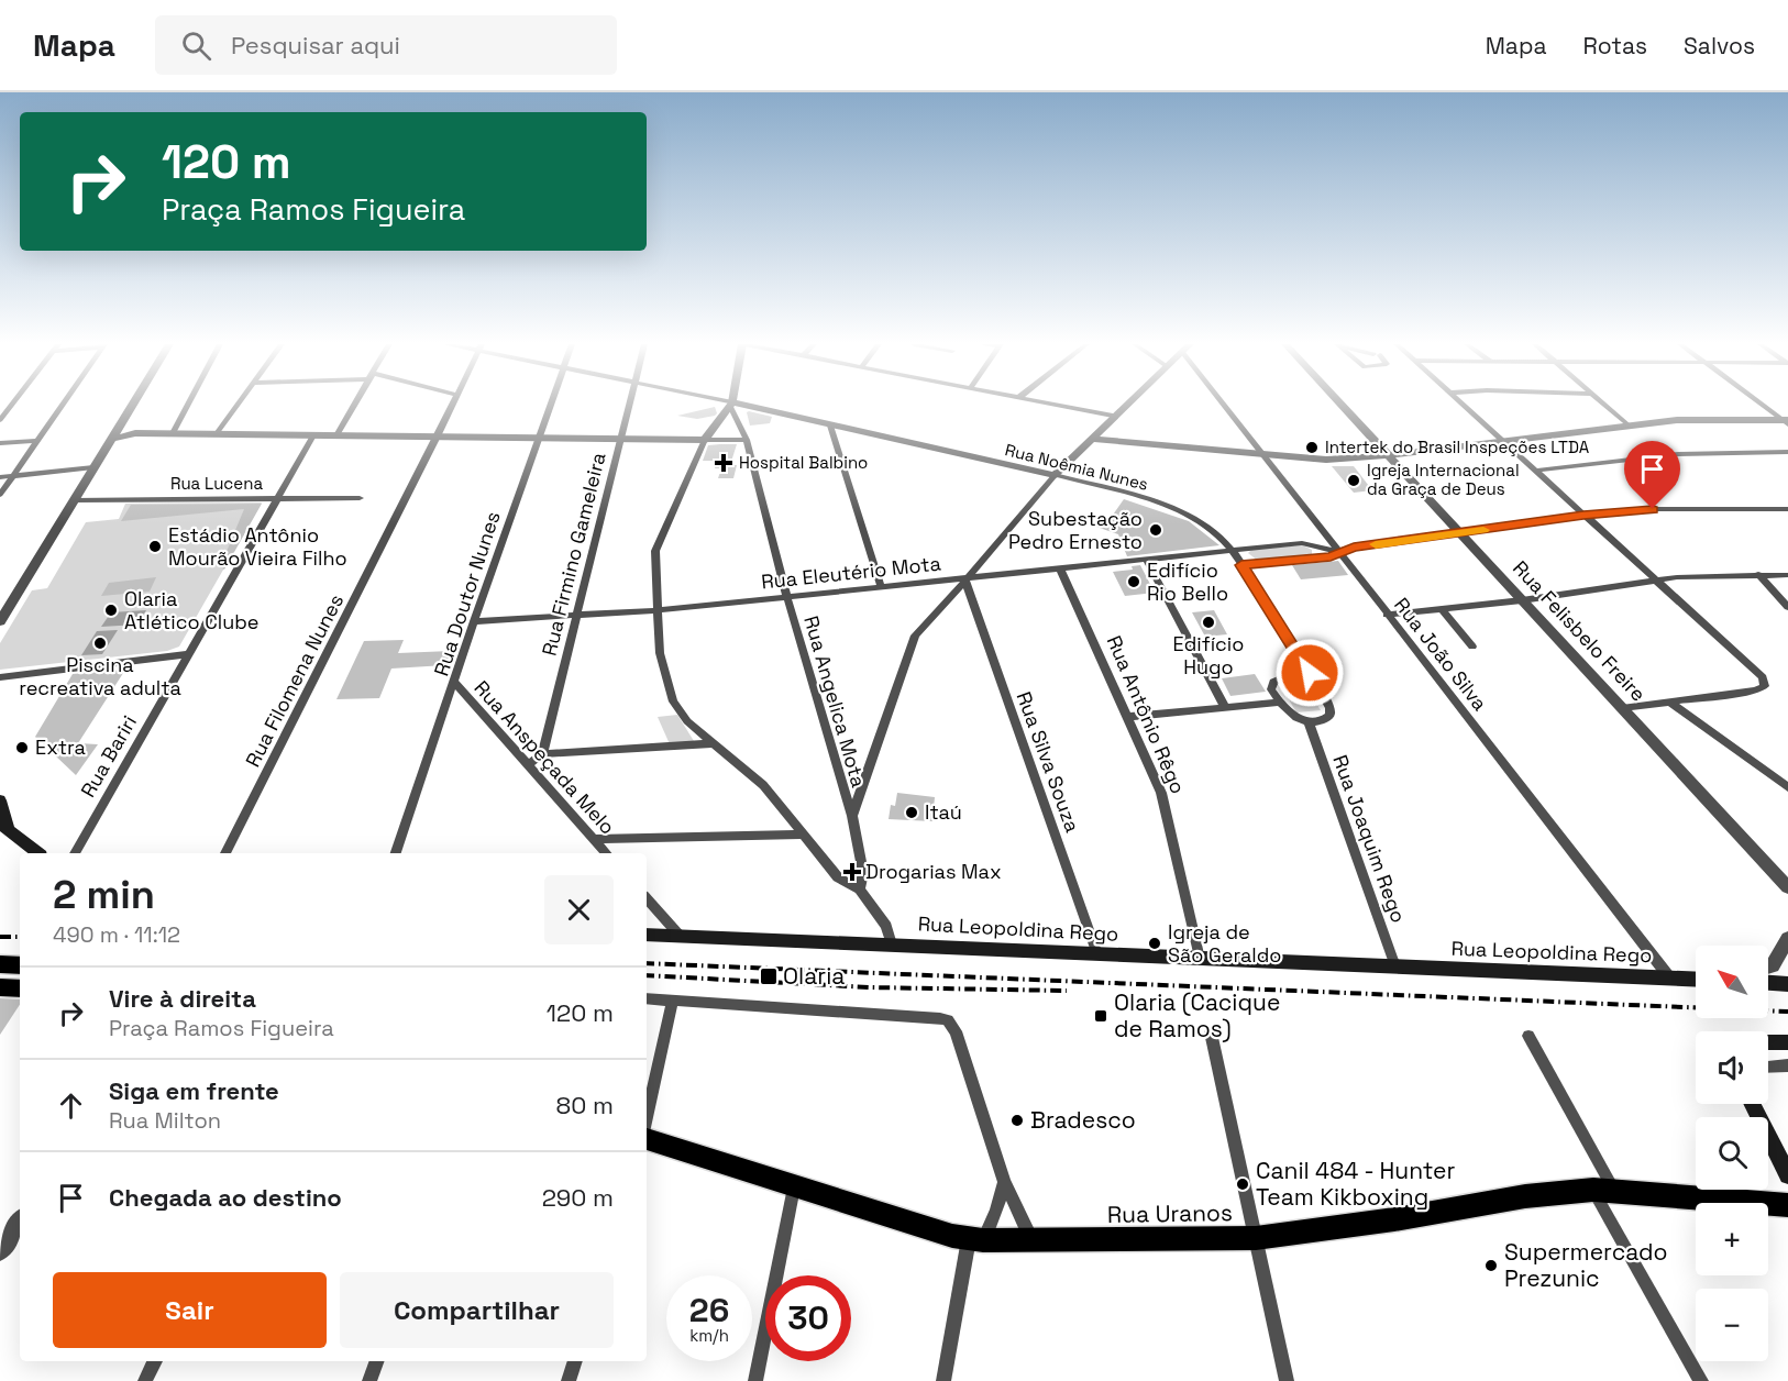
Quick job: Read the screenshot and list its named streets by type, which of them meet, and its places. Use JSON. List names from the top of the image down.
{
  "streets": {
    "main road": ["Rua Leopoldina Rego", "Rua Uranos"],
    "street": [
      "Rua Noêmia Nunes",
      "Rua Lucena",
      "Rua Firmino Gameleira",
      "Rua Eleutério Mota",
      "Rua Doutor Nunes",
      "Rua Felisbelo Freire",
      "Rua João Silva",
      "Rua Filomena Nunes",
      "Rua Angelica Mota",
      "Rua Antônio Rêgo",
      "Rua Bariri",
      "Rua Anspeçada Melo",
      "Rua Silva Souza",
      "Rua Joaquim Rego"
    ]
  },
  "crossings": [
    ["Rua Noêmia Nunes", "Rua Eleutério Mota"],
    ["Rua Noêmia Nunes", "Rua Joaquim Rego"],
    ["Rua Lucena", "Rua Bariri"],
    ["Rua Firmino Gameleira", "Rua Eleutério Mota"],
    ["Rua Eleutério Mota", "Rua Doutor Nunes"],
    ["Rua Eleutério Mota", "Rua João Silva"],
    ["Rua Eleutério Mota", "Rua Angelica Mota"],
    ["Rua Eleutério Mota", "Rua Antônio Rêgo"],
    ["Rua Eleutério Mota", "Rua Silva Souza"],
    ["Rua Doutor Nunes", "Rua Anspeçada Melo"],
    ["Rua João Silva", "Rua Leopoldina Rego"],
    ["Rua Antônio Rêgo", "Rua Leopoldina Rego"],
    ["Rua Silva Souza", "Rua Leopoldina Rego"],
    ["Rua Joaquim Rego", "Rua Leopoldina Rego"]
  ],
  "places": {
    "other": [
      "Intertek do Brasil Inspeções LTDA",
      "Igreja Internacional da Graça de Deus",
      "Subestação Pedro Ernesto",
      "Estádio Antônio Mourão Vieira Filho",
      "Edifício Rio Bello",
      "Olaria Atlético Clube",
      "Edifício Hugo",
      "Piscina recreativa adulta",
      "Extra",
      "Itaú",
      "Igreja de São Geraldo",
      "Bradesco",
      "Canil 484 - Hunter Team Kikboxing",
      "Supermercado Prezunic"
    ],
    "health": ["Hospital Balbino", "Drogarias Max"],
    "transit": ["Olaria", "Olaria (Cacique de Ramos)"]
  },
  "north": "top left",
  "page": {
    "header": "Mapa",
    "search": "Pesquisar aqui",
    "nav": ["Mapa", "Rotas", "Salvos"],
    "turn": ["120 m", "Praça Ramos Figueira"],
    "heading": ["2 min", "490 m · 11:12"],
    "map_buttons": ["+", "−"],
    "list": [
      {
        "name": "Vire à direita",
        "note": "Praça Ramos Figueira",
        "value": "120 m"
      },
      {
        "name": "Siga em frente",
        "note": "Rua Milton",
        "value": "80 m"
      },
      {
        "name": "Chegada ao destino",
        "value": "290 m"
      }
    ],
    "buttons": ["Sair", "Compartilhar"],
    "speed": "26 km/h",
    "limit": "30"
  }
}
